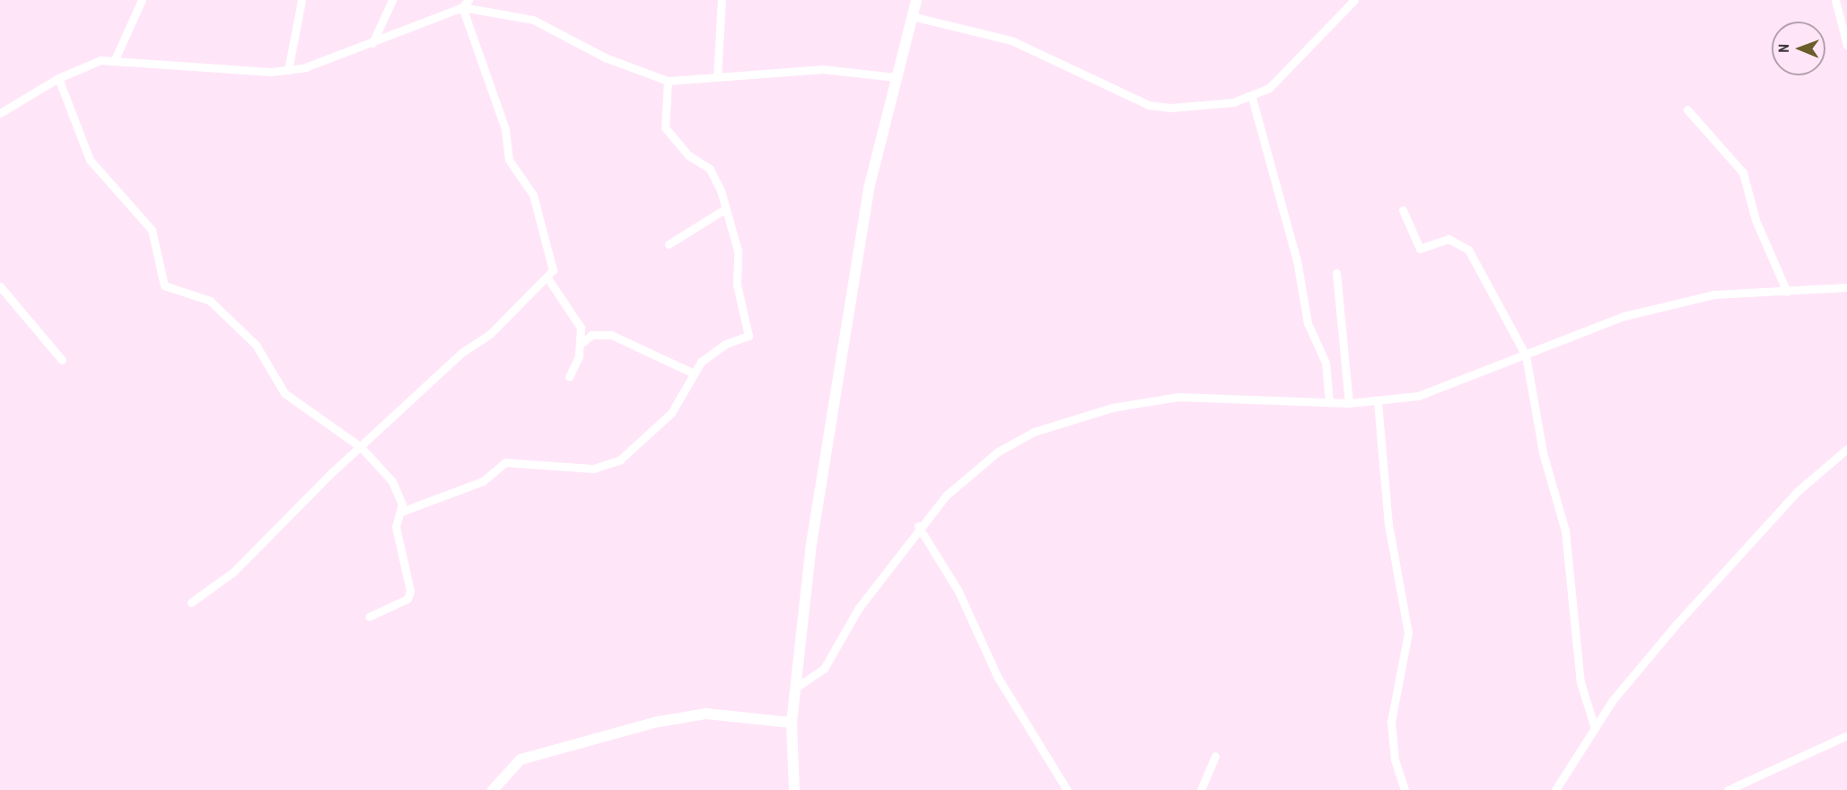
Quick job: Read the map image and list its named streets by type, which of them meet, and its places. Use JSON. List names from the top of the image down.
{
  "north": "left"
}
